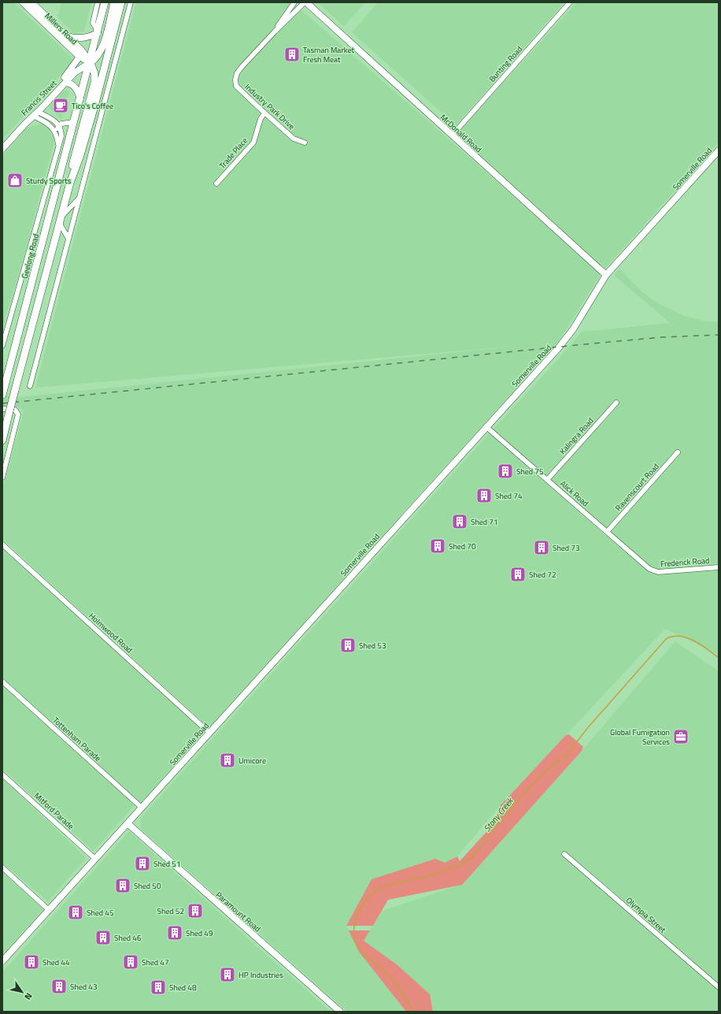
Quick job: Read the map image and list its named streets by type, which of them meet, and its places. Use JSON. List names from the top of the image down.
{
  "streets": {
    "highway": ["Geelong Road"],
    "main road": [
      "Millers Road",
      "Francis Street",
      "McDonald Road",
      "Somerville Road",
      "Paramount Road"
    ],
    "street": [
      "Bunting Road",
      "Industry Park Drive",
      "Trade Place",
      "Kalingra Road",
      "Ravenscourt Road",
      "Alick Road",
      "Frederick Road",
      "Holmwood Road",
      "Tottenham Parade",
      "Mitford Parade",
      "Olympia Street"
    ]
  },
  "crossings": [
    ["Millers Road", "Francis Street"],
    ["Millers Road", "Geelong Road"],
    ["Bunting Road", "McDonald Road"],
    ["Francis Street", "Geelong Road"],
    ["Industry Park Drive", "McDonald Road"],
    ["Industry Park Drive", "Trade Place"],
    ["McDonald Road", "Somerville Road"],
    ["Somerville Road", "Alick Road"],
    ["Somerville Road", "Holmwood Road"],
    ["Somerville Road", "Tottenham Parade"],
    ["Somerville Road", "Mitford Parade"],
    ["Somerville Road", "Paramount Road"],
    ["Kalingra Road", "Alick Road"],
    ["Ravenscourt Road", "Alick Road"],
    ["Alick Road", "Frederick Road"]
  ],
  "water": ["Stony Creek"],
  "places": {
    "building": [
      "Tasman Market Fresh Meat",
      "Shed 75",
      "Shed 74",
      "Shed 71",
      "Shed 70",
      "Shed 73",
      "Shed 72",
      "Shed 53",
      "Umicore",
      "Shed 51",
      "Shed 50",
      "Shed 52",
      "Shed 45",
      "Shed 49",
      "Shed 46",
      "Shed 44",
      "Shed 47",
      "HP Industries",
      "Shed 43",
      "Shed 48"
    ],
    "cafe": ["Tico's Coffee"],
    "shop": ["Sturdy Sports"],
    "office": ["Global Fumigation Services"]
  },
  "north": "bottom right"
}
